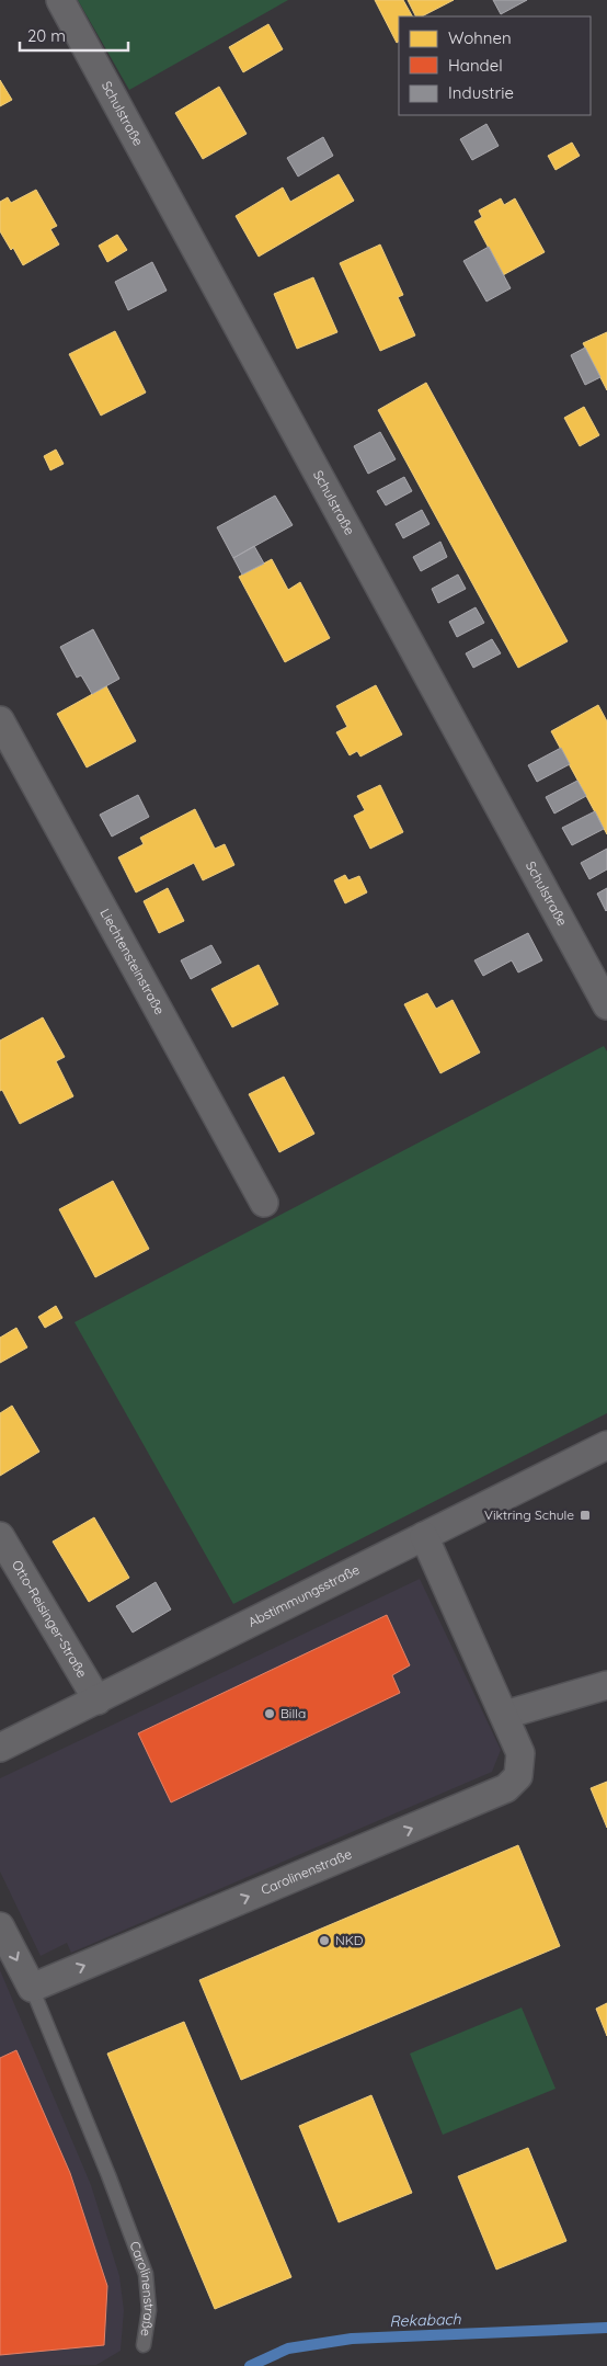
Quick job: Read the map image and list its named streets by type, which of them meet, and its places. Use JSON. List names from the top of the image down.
{
  "streets": {
    "street": [
      "Schulstraße",
      "Liechtensteinstraße",
      "Abstimmungsstraße",
      "Otto-Reisinger-Straße",
      "Carolinenstraße"
    ]
  },
  "crossings": [
    ["Abstimmungsstraße", "Otto-Reisinger-Straße"],
    ["Abstimmungsstraße", "Carolinenstraße"]
  ],
  "one_way": ["Carolinenstraße"],
  "water": ["Rekabach"],
  "places": {
    "transit": ["Viktring Schule"],
    "other": ["Billa", "NKD"]
  },
  "legend": ["Wohnen", "Handel", "Industrie"],
  "scale_bar": "20 m"
}
